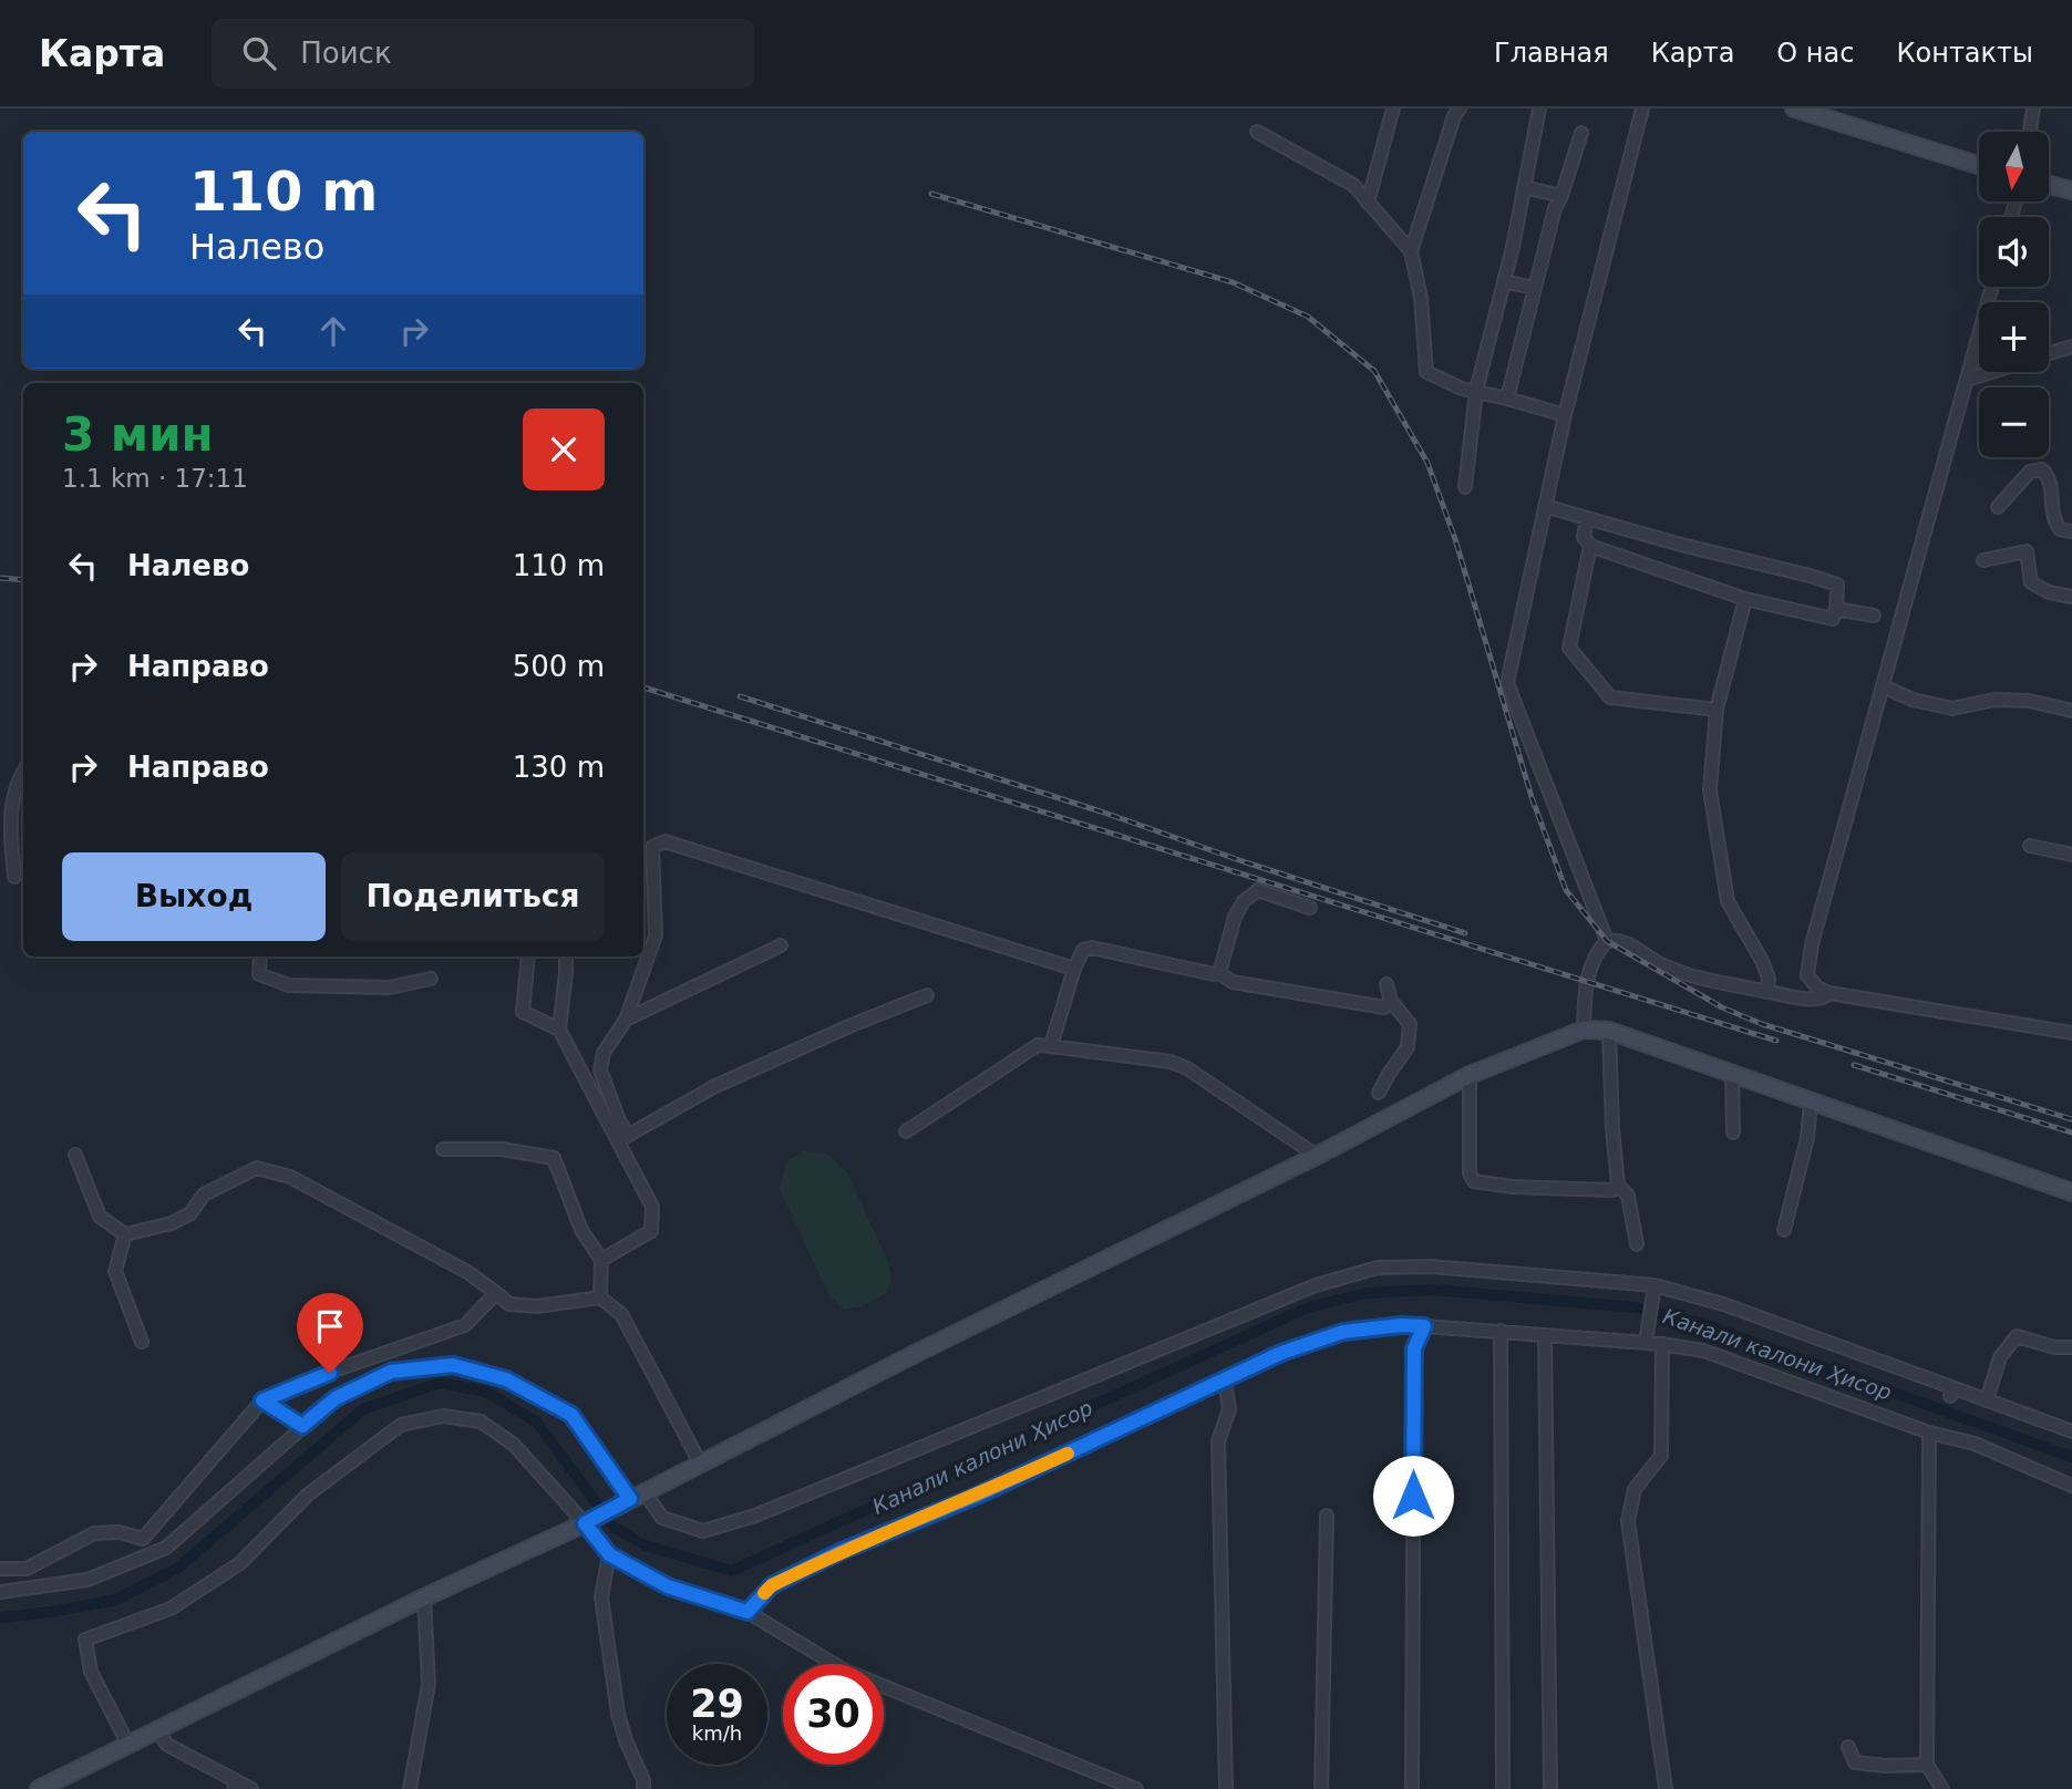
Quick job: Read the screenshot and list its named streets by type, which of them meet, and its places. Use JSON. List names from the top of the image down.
{
  "water": ["Канали калони Ҳисор"],
  "north": "bottom",
  "page": {
    "header": "Карта",
    "search": "Поиск",
    "nav": [
      "Главная",
      "Карта",
      "О нас",
      "Контакты"
    ],
    "map_buttons": ["+", "−"],
    "turn": ["110 m", "Налево"],
    "heading": ["3 мин", "1.1 km · 17:11"],
    "list": [
      {
        "name": "Налево",
        "value": "110 m"
      },
      {
        "name": "Направо",
        "value": "500 m"
      },
      {
        "name": "Направо",
        "value": "130 m"
      }
    ],
    "buttons": ["Выход", "Поделиться"],
    "speed": "29 km/h",
    "limit": "30"
  }
}
